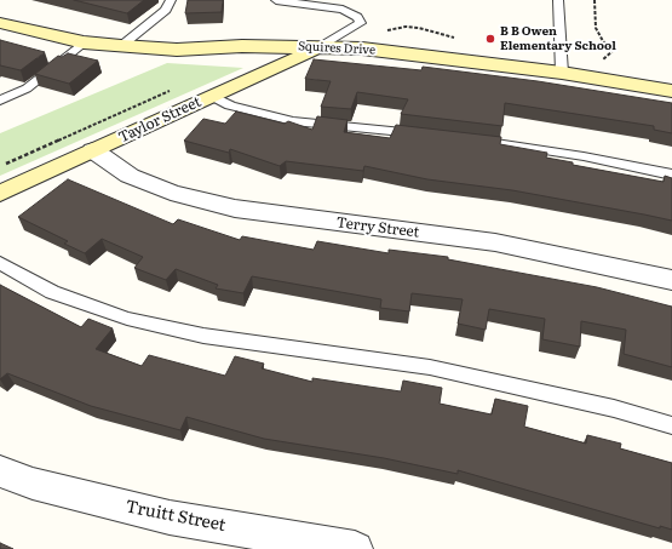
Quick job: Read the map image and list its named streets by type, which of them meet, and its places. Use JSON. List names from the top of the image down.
{
  "streets": {
    "street": [
      "Squires Drive",
      "Taylor Street",
      "Terry Street",
      "Truitt Street"
    ]
  },
  "crossings": [
    ["Squires Drive", "Taylor Street"],
    ["Taylor Street", "Terry Street"]
  ],
  "places": ["B B Owen Elementary School"]
}
